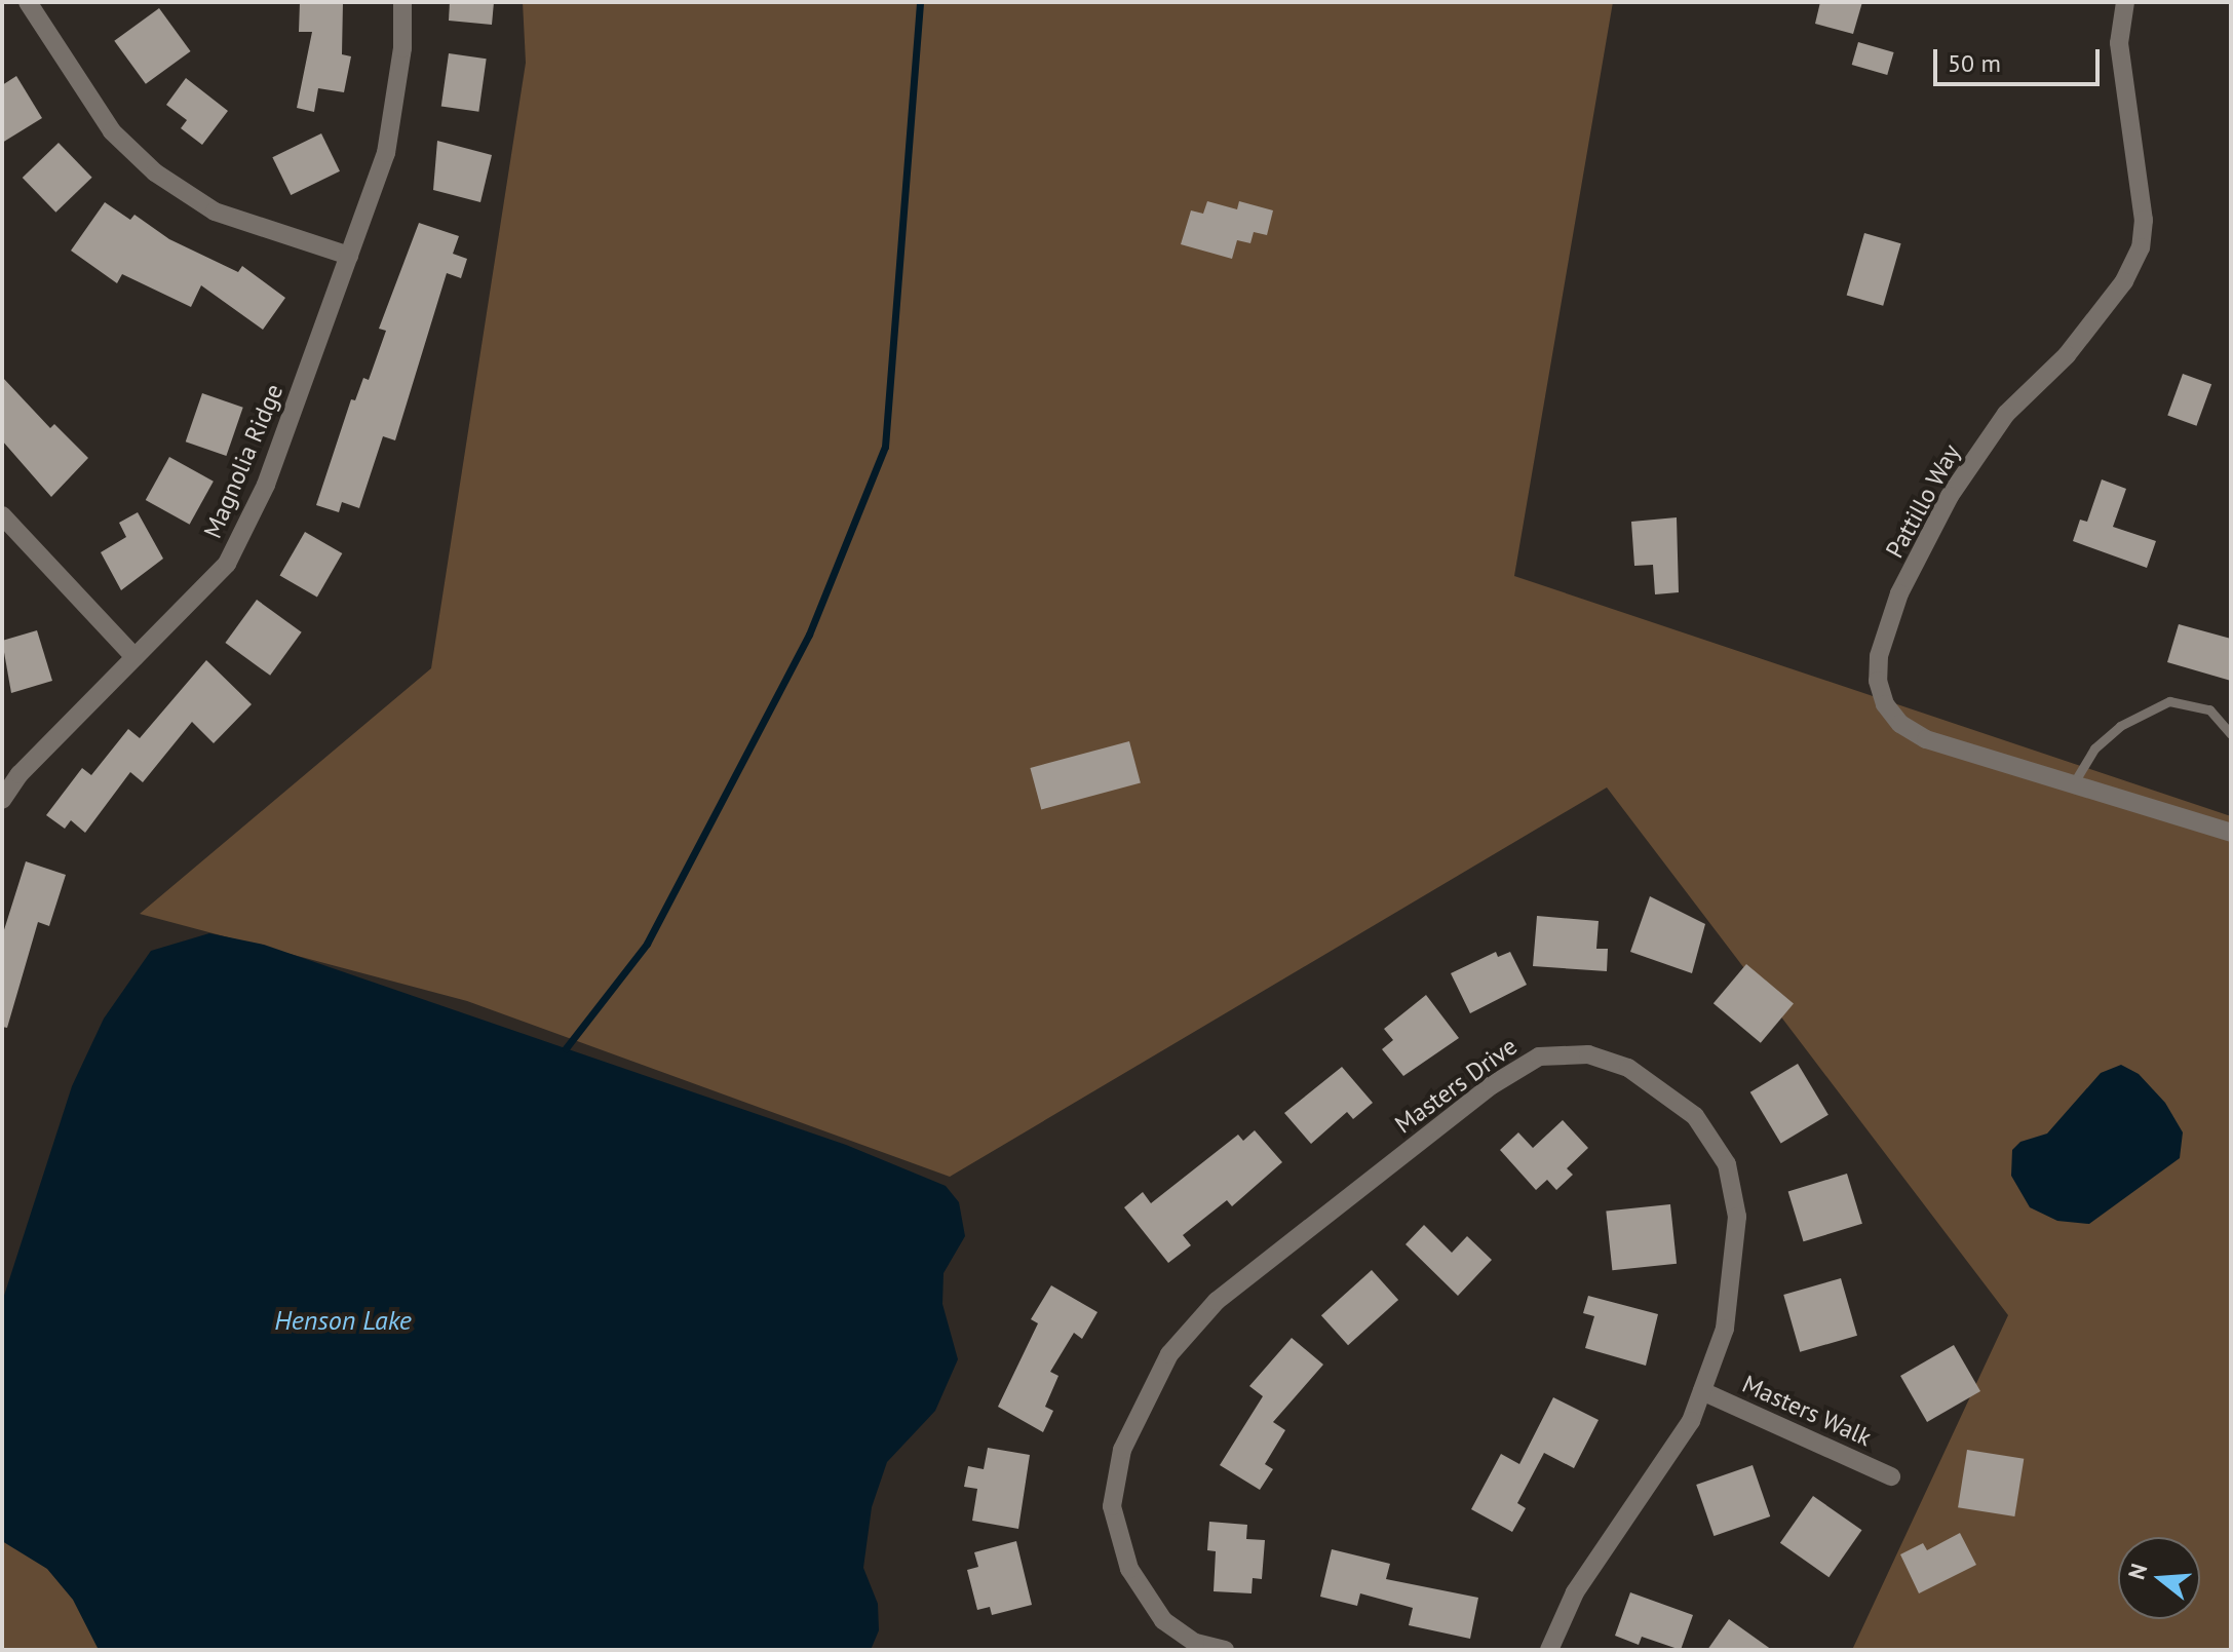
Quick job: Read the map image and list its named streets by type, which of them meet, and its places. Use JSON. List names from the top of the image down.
{
  "streets": {
    "street": [
      "Magnolia Ridge",
      "Pattillo Way",
      "Masters Drive",
      "Masters Walk"
    ]
  },
  "crossings": [
    ["Masters Drive", "Masters Walk"]
  ],
  "water": ["Henson Lake"],
  "scale_bar": "50 m",
  "north": "left"
}
